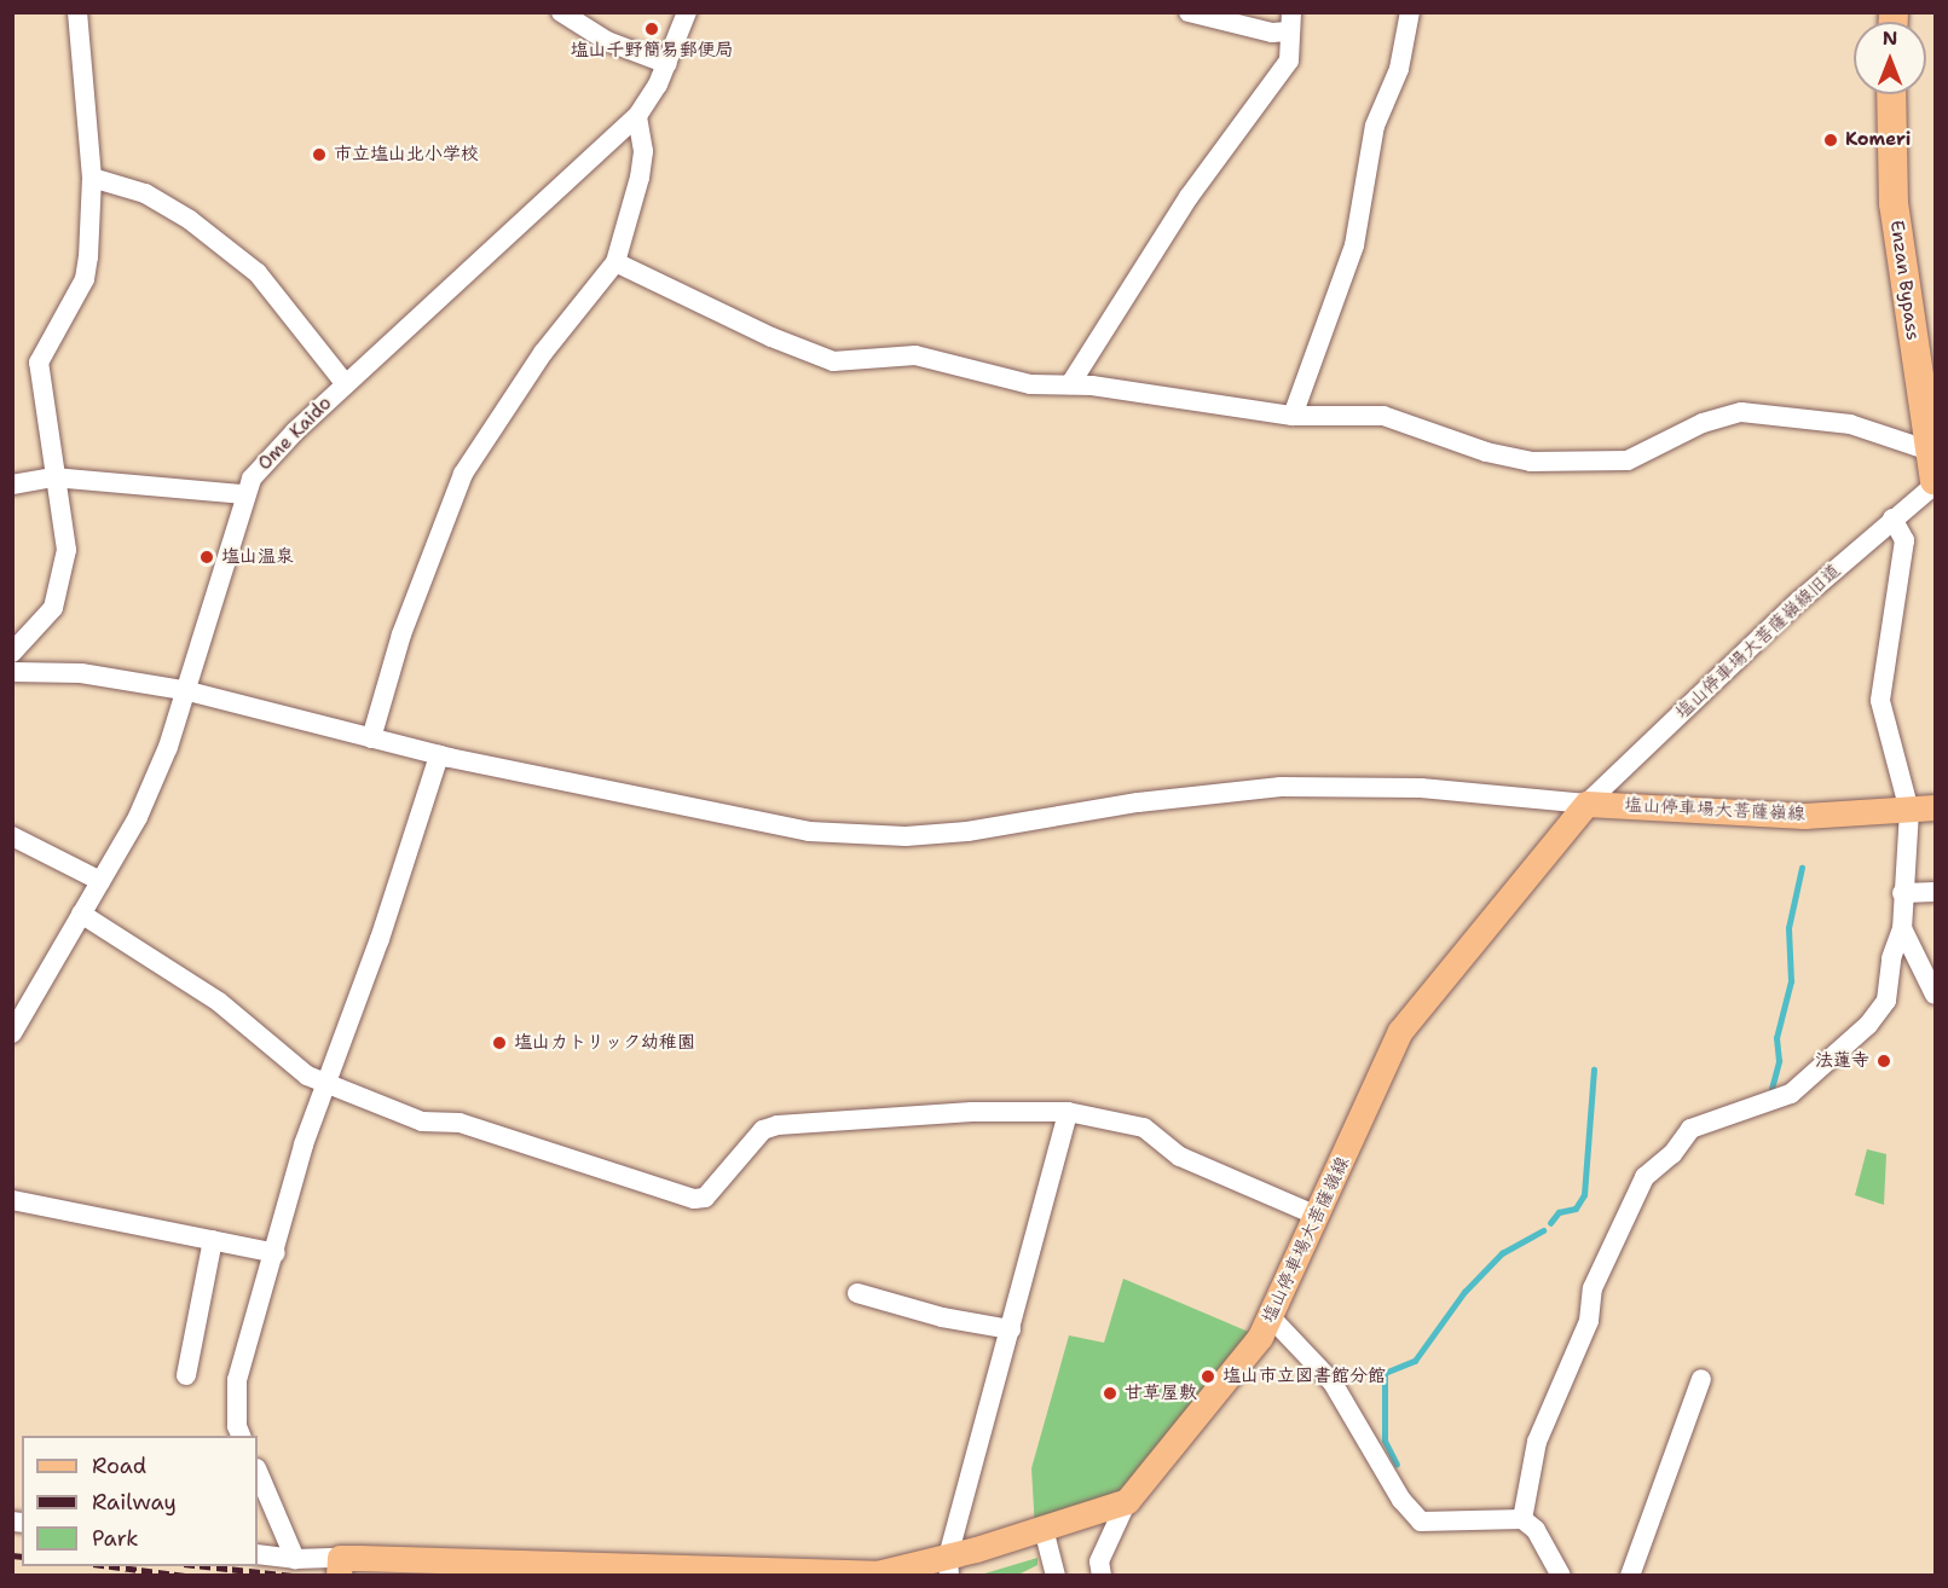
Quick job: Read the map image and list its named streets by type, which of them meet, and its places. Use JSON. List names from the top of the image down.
{
  "streets": {
    "highway": ["Enzan Bypass"],
    "main road": ["塩山停車場大菩薩嶺線"],
    "street": ["Ome Kaido", "塩山停車場大菩薩嶺線旧道"]
  },
  "crossings": [
    ["Enzan Bypass", "塩山停車場大菩薩嶺線旧道"],
    ["塩山停車場大菩薩嶺線旧道", "塩山停車場大菩薩嶺線"]
  ],
  "places": [
    "塩山千野簡易郵便局",
    "Komeri",
    "市立塩山北小学校",
    "塩山温泉",
    "塩山カトリック幼稚園",
    "法蓮寺",
    "塩山市立図書館分館",
    "甘草屋敷"
  ],
  "legend": ["Road", "Railway", "Park"],
  "north": "top"
}
